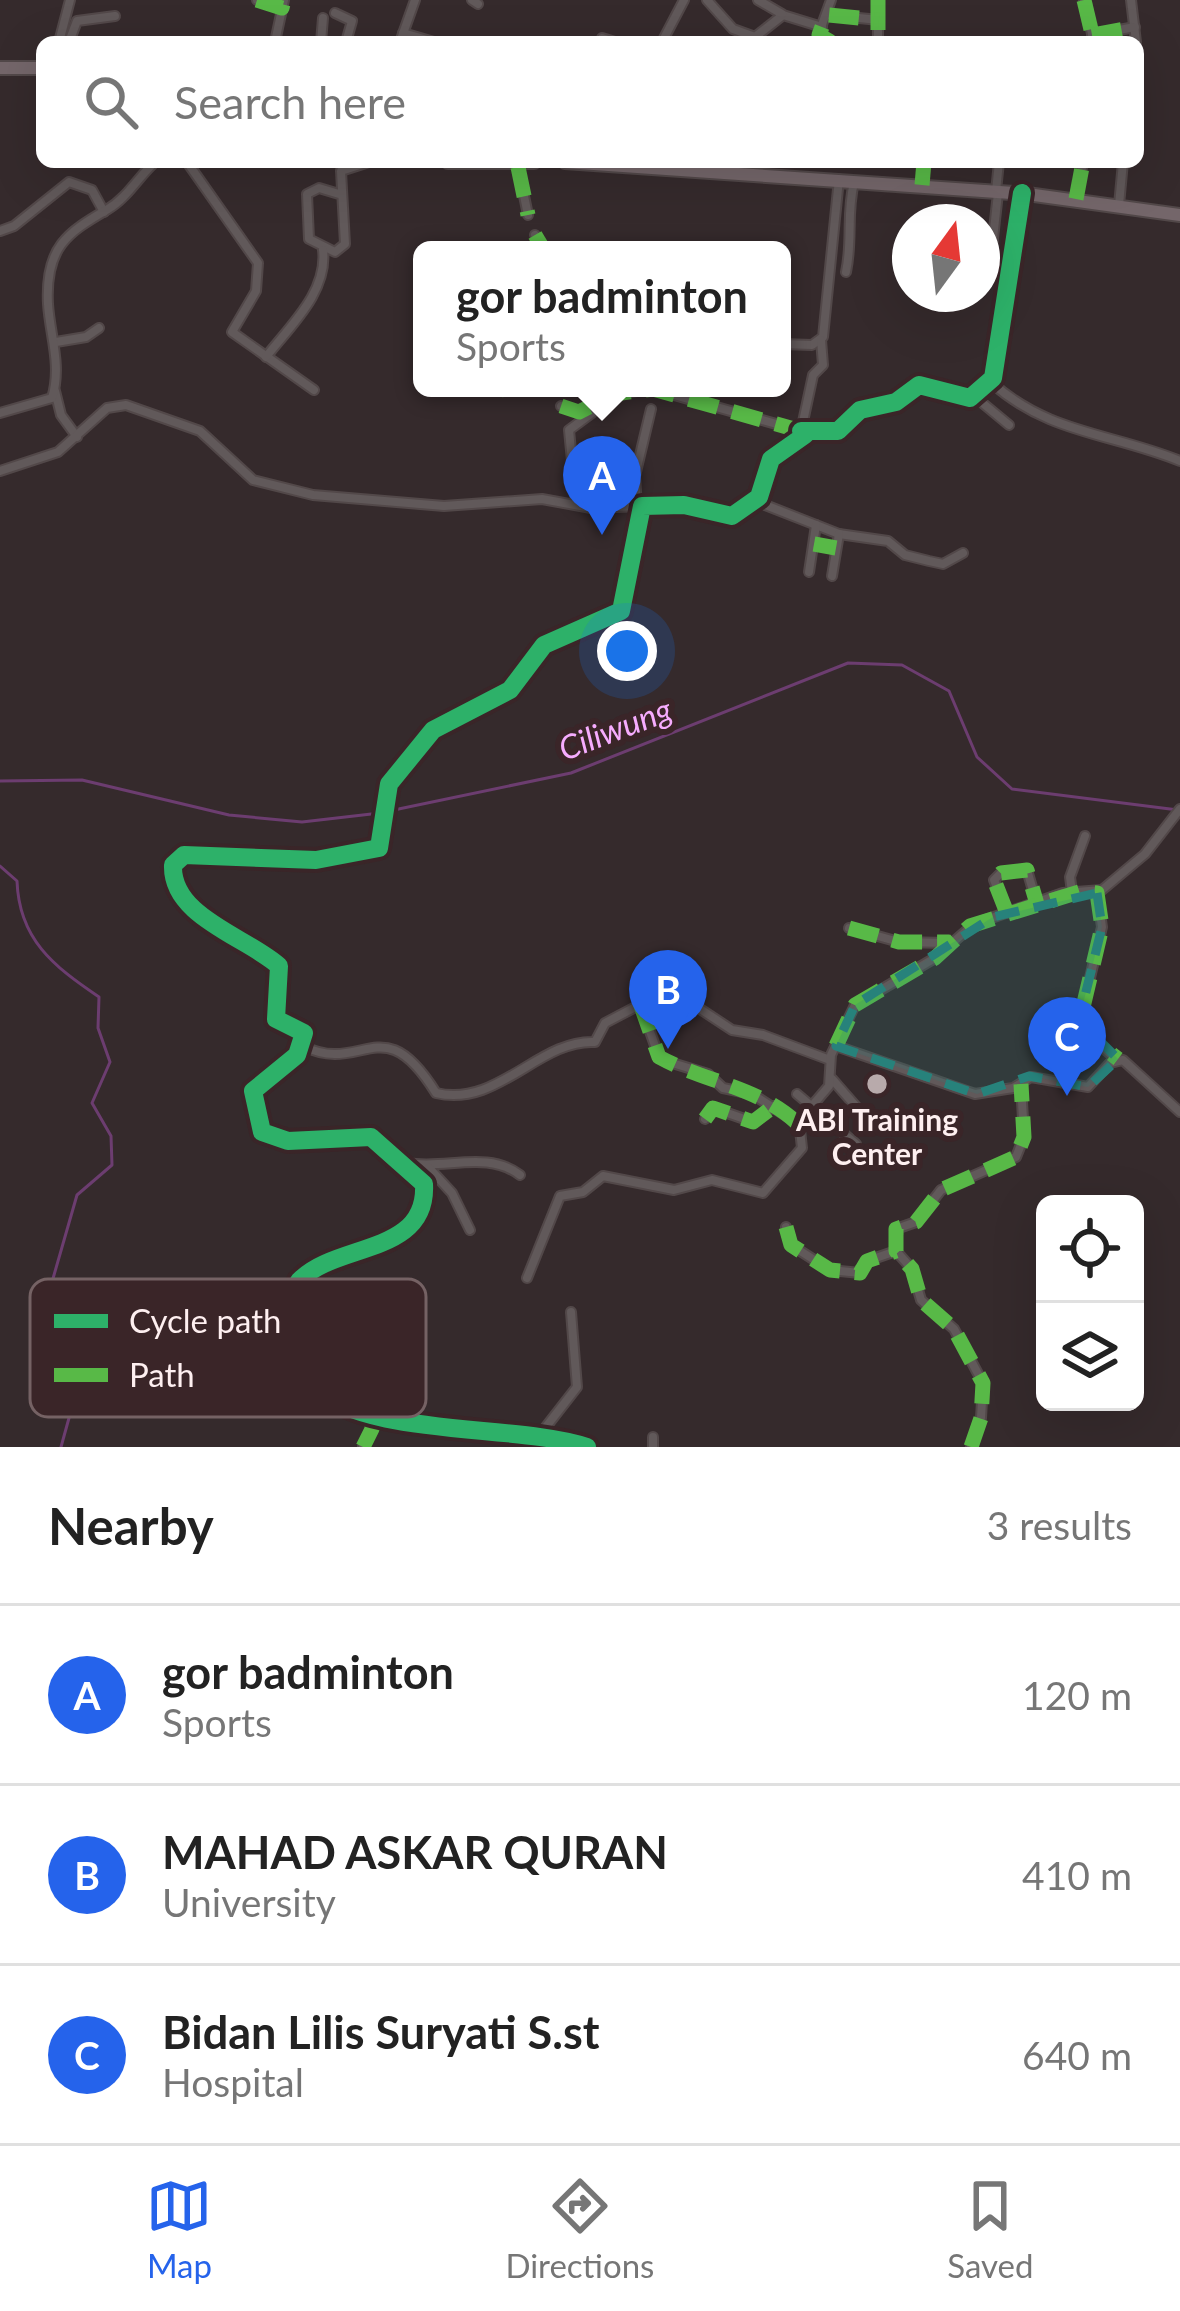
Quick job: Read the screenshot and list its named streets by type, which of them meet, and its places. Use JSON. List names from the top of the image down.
{
  "water": ["Ciliwung"],
  "places": ["ABI Training Center"],
  "legend": ["Cycle path", "Path"],
  "north": "top",
  "page": {
    "search": "Search here",
    "popup": ["gor badminton", "Sports"],
    "pins": ["A", "B", "C"],
    "heading": ["Nearby", "3 results"],
    "list": [
      {
        "mark": "A",
        "name": "gor badminton",
        "note": "Sports",
        "value": "120 m"
      },
      {
        "mark": "B",
        "name": "MAHAD ASKAR QURAN",
        "note": "University",
        "value": "410 m"
      },
      {
        "mark": "C",
        "name": "Bidan Lilis Suryati S.st",
        "note": "Hospital",
        "value": "640 m"
      }
    ],
    "nav": ["Map", "Directions", "Saved"]
  }
}
